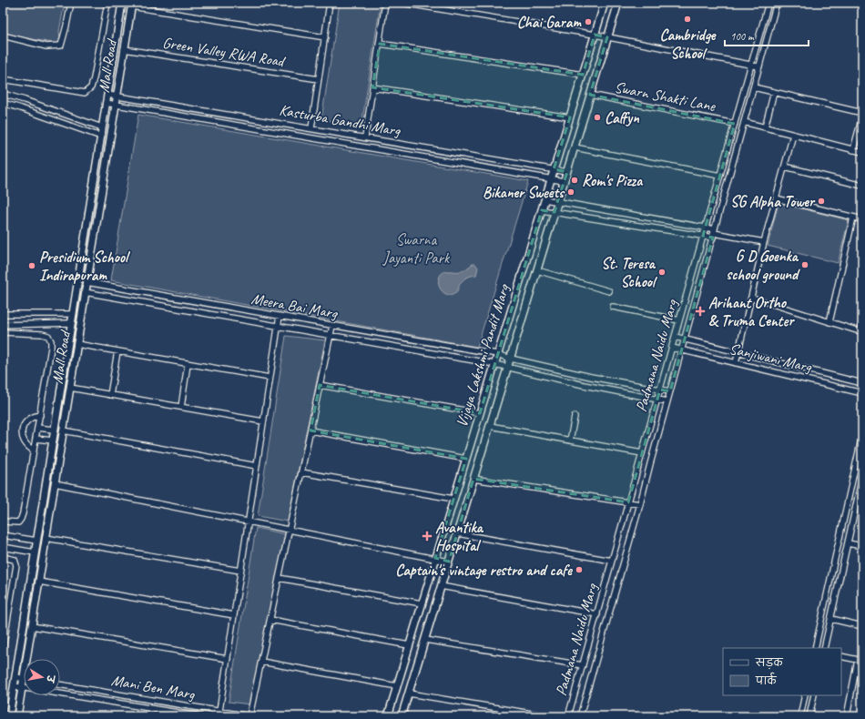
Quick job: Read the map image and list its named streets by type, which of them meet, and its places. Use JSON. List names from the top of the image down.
{
  "streets": {
    "street": [
      "Green Valley RWA Road",
      "Mall Road",
      "Swarn Shakti Lane",
      "Kasturba Gandhi Marg",
      "Meera Bai Marg",
      "Vijaya Lakshmi Pandit Marg",
      "Padmana Naidu Marg",
      "Sanjiwani Marg",
      "Mani Ben Marg"
    ]
  },
  "crossings": [
    ["Green Valley RWA Road", "Mall Road"],
    ["Mall Road", "Kasturba Gandhi Marg"],
    ["Mall Road", "Meera Bai Marg"],
    ["Mall Road", "Mani Ben Marg"],
    ["Swarn Shakti Lane", "Vijaya Lakshmi Pandit Marg"],
    ["Swarn Shakti Lane", "Padmana Naidu Marg"],
    ["Kasturba Gandhi Marg", "Vijaya Lakshmi Pandit Marg"],
    ["Meera Bai Marg", "Vijaya Lakshmi Pandit Marg"],
    ["Meera Bai Marg", "Padmana Naidu Marg"],
    ["Padmana Naidu Marg", "Sanjiwani Marg"]
  ],
  "parks": ["Swarna Jayanti Park"],
  "places": {
    "other": [
      "Cambridge School",
      "Chai Garam",
      "Caffyn",
      "Rom's Pizza",
      "Bikaner Sweets",
      "SG Alpha Tower",
      "G D Goenka school ground",
      "Presidium School Indirapuram",
      "St. Teresa School",
      "Captain's vintage restro and cafe"
    ],
    "health": ["Arihant Ortho & Truma Center", "Avantika Hospital"]
  },
  "legend": ["सड़क", "पार्क"],
  "scale_bar": "100 m",
  "north": "right"
}
